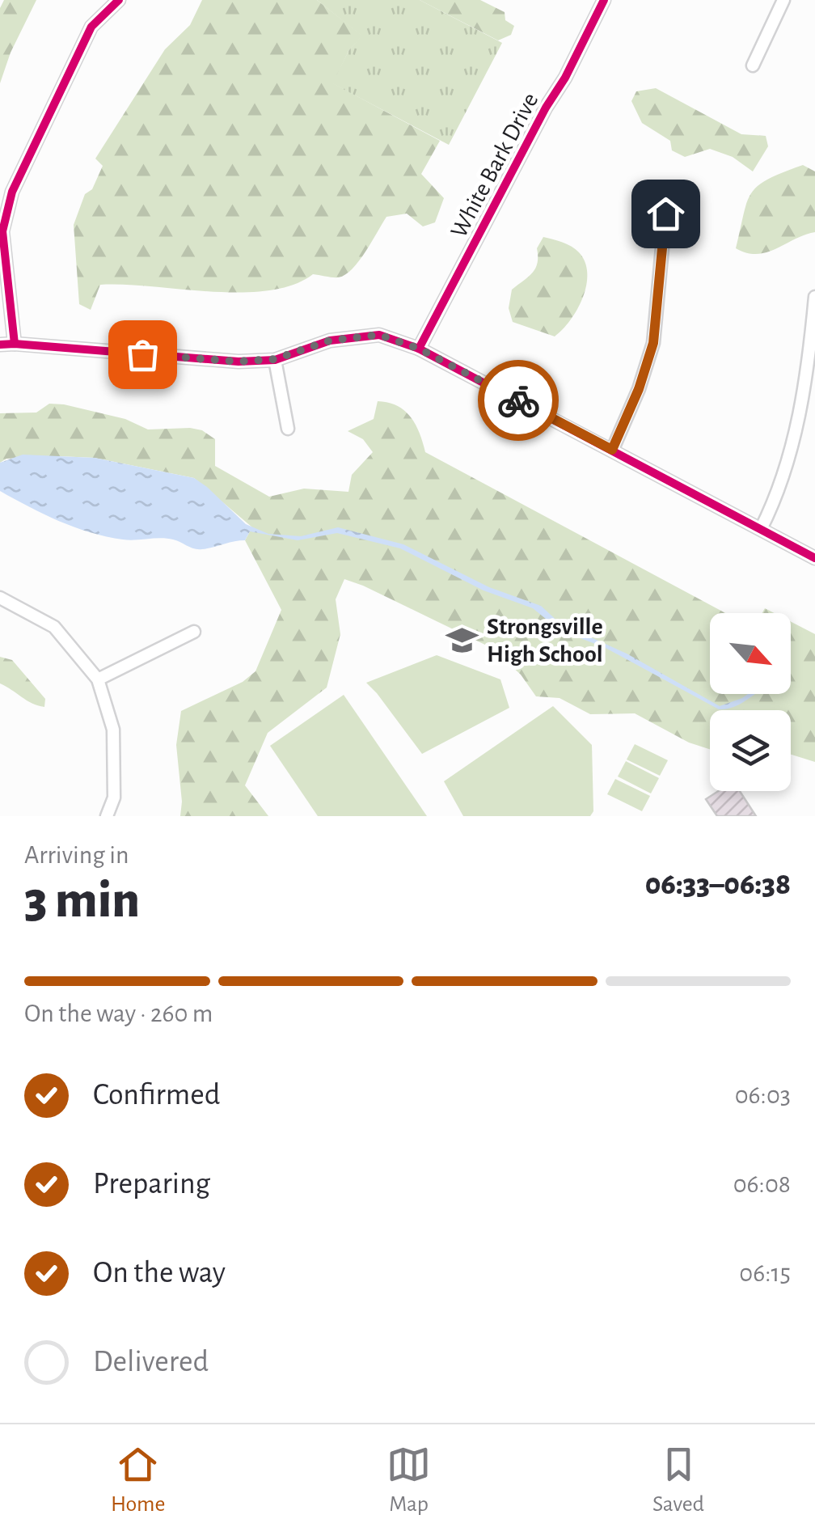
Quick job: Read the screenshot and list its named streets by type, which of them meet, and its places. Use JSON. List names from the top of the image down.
{
  "streets": {
    "street": ["White Bark Drive"]
  },
  "places": {
    "school or university": ["Strongsville High School"]
  },
  "north": "bottom right",
  "page": {
    "heading": ["3 min", "Arriving in", "06:33–06:38"],
    "bar": "On the way · 260 m",
    "list": [
      ["Confirmed", "06:03"],
      ["Preparing", "06:08"],
      ["On the way", "06:15"],
      "Delivered"
    ],
    "tabs": ["Home", "Map", "Saved"]
  }
}
